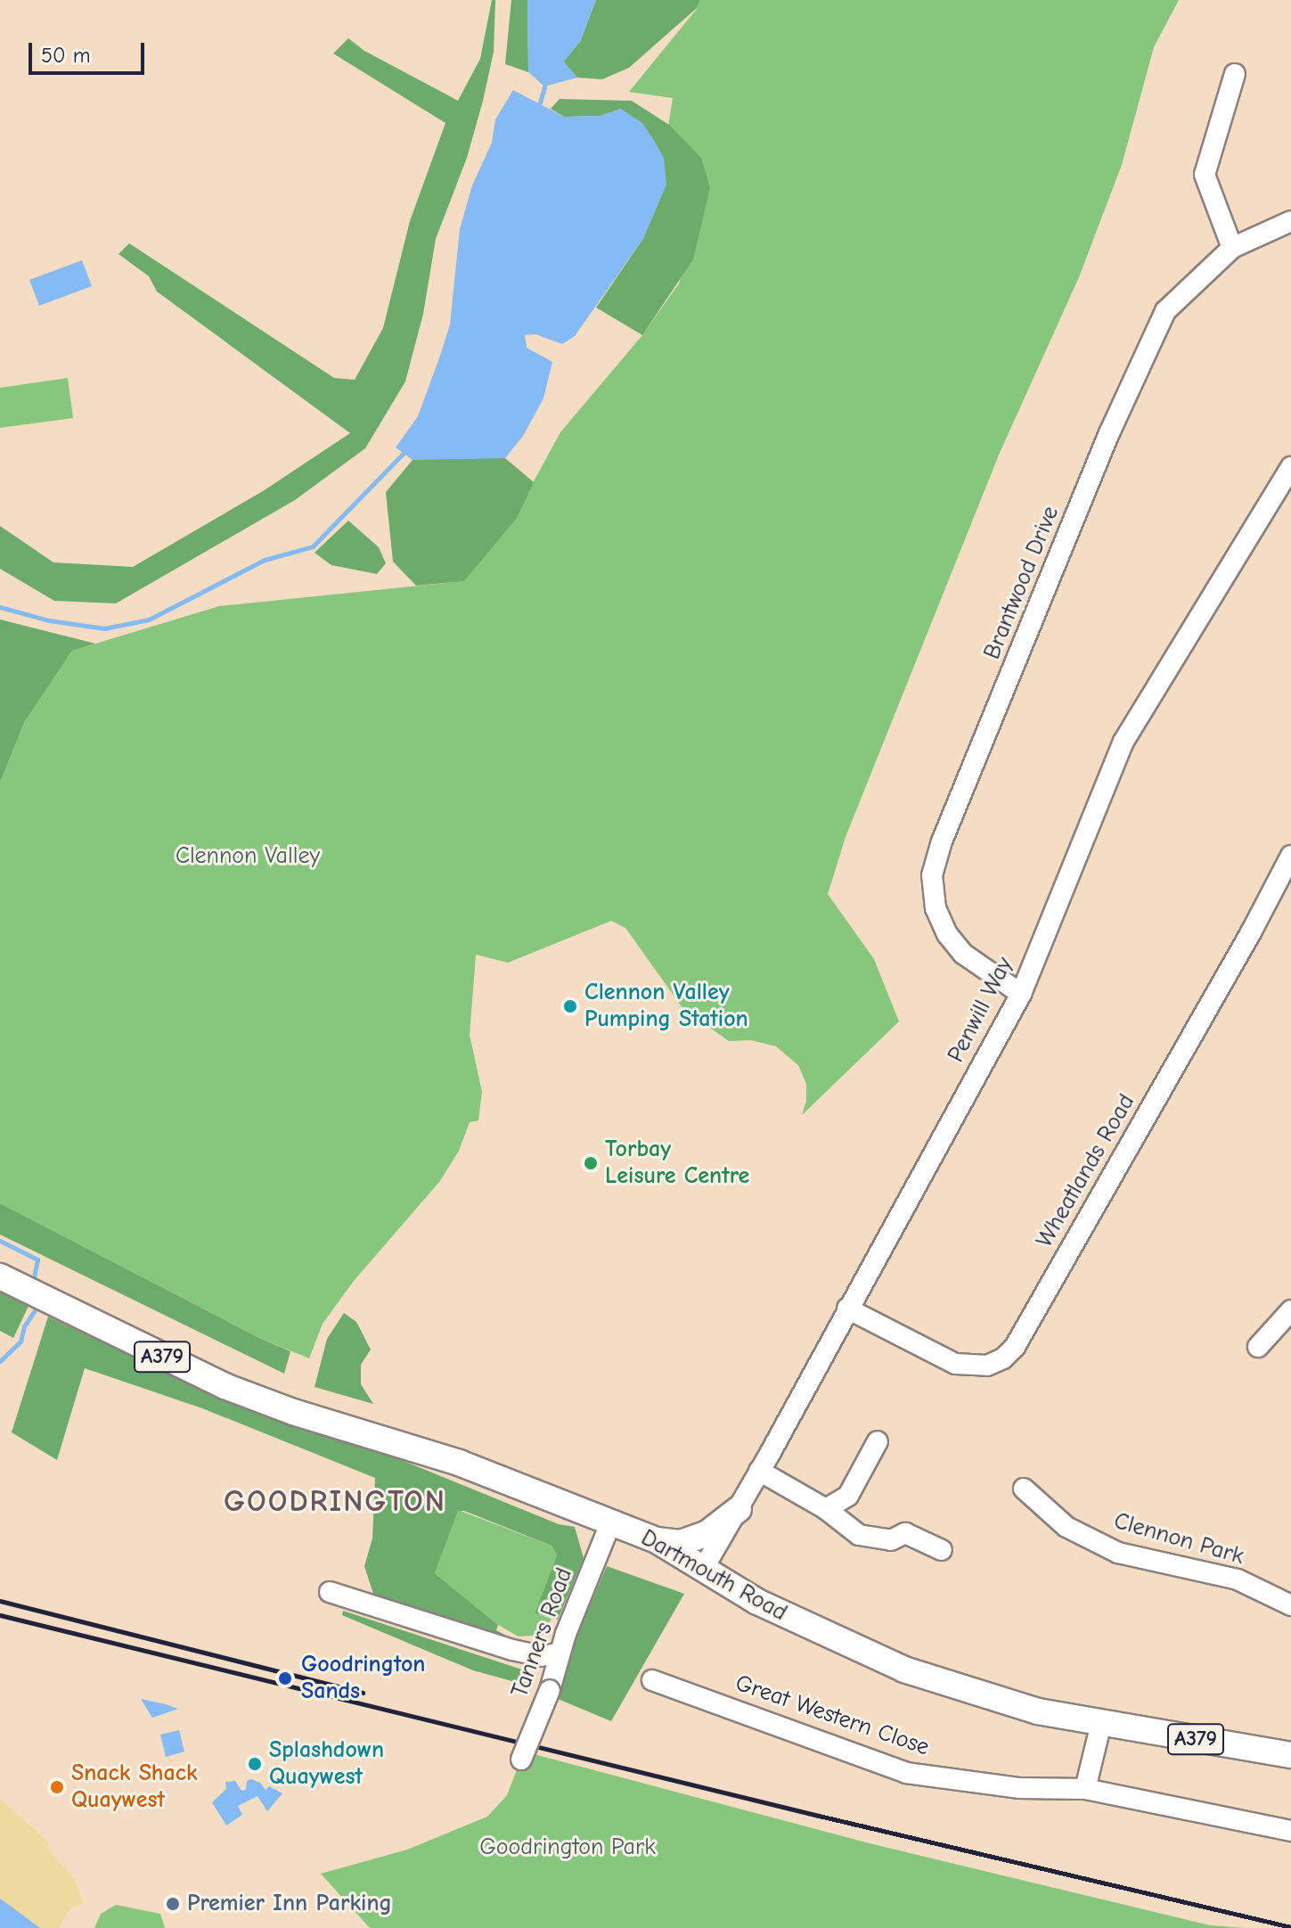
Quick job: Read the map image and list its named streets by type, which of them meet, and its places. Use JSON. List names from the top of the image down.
{
  "streets": {
    "main road": ["A379", "Dartmouth Road"],
    "street": [
      "Brantwood Drive",
      "Penwill Way",
      "Wheatlands Road",
      "Clennon Park",
      "Tanners Road",
      "Great Western Close"
    ]
  },
  "crossings": [
    ["Brantwood Drive", "Penwill Way"],
    ["Penwill Way", "Wheatlands Road"],
    ["Penwill Way", "A379"],
    ["Penwill Way", "Dartmouth Road"],
    ["A379", "Dartmouth Road"],
    ["Dartmouth Road", "Tanners Road"]
  ],
  "districts": ["GOODRINGTON"],
  "parks": ["Clennon Valley", "Goodrington Park"],
  "places": [
    "Clennon Valley Pumping Station",
    "Torbay Leisure Centre",
    "Goodrington Sands",
    "Splashdown Quaywest",
    "Snack Shack Quaywest",
    "Premier Inn Parking"
  ],
  "scale_bar": "50 m"
}
